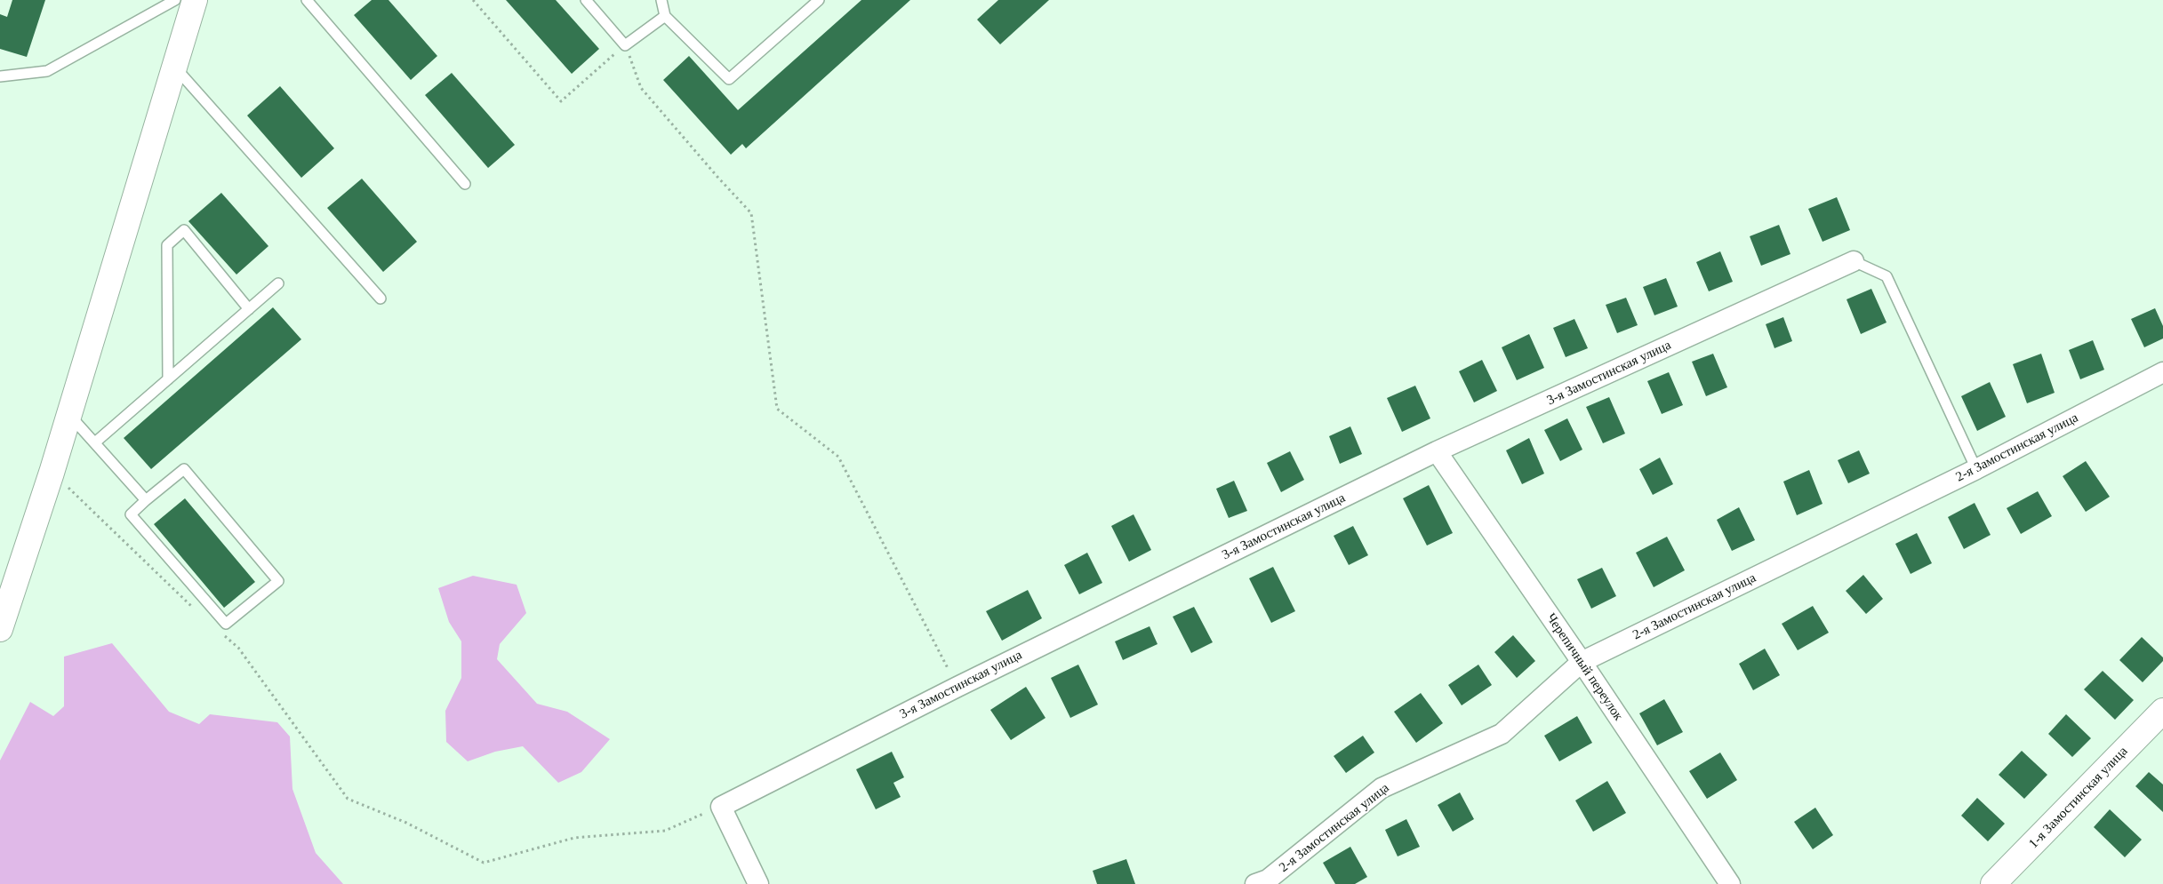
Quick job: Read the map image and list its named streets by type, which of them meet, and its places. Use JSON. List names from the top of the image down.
{
  "streets": {
    "street": [
      "3-я Замостинская улица",
      "2-я Замостинская улица",
      "Черепичный переулок",
      "1-я Замостинская улица"
    ]
  },
  "crossings": [
    ["3-я Замостинская улица", "Черепичный переулок"],
    ["2-я Замостинская улица", "Черепичный переулок"]
  ]
}
